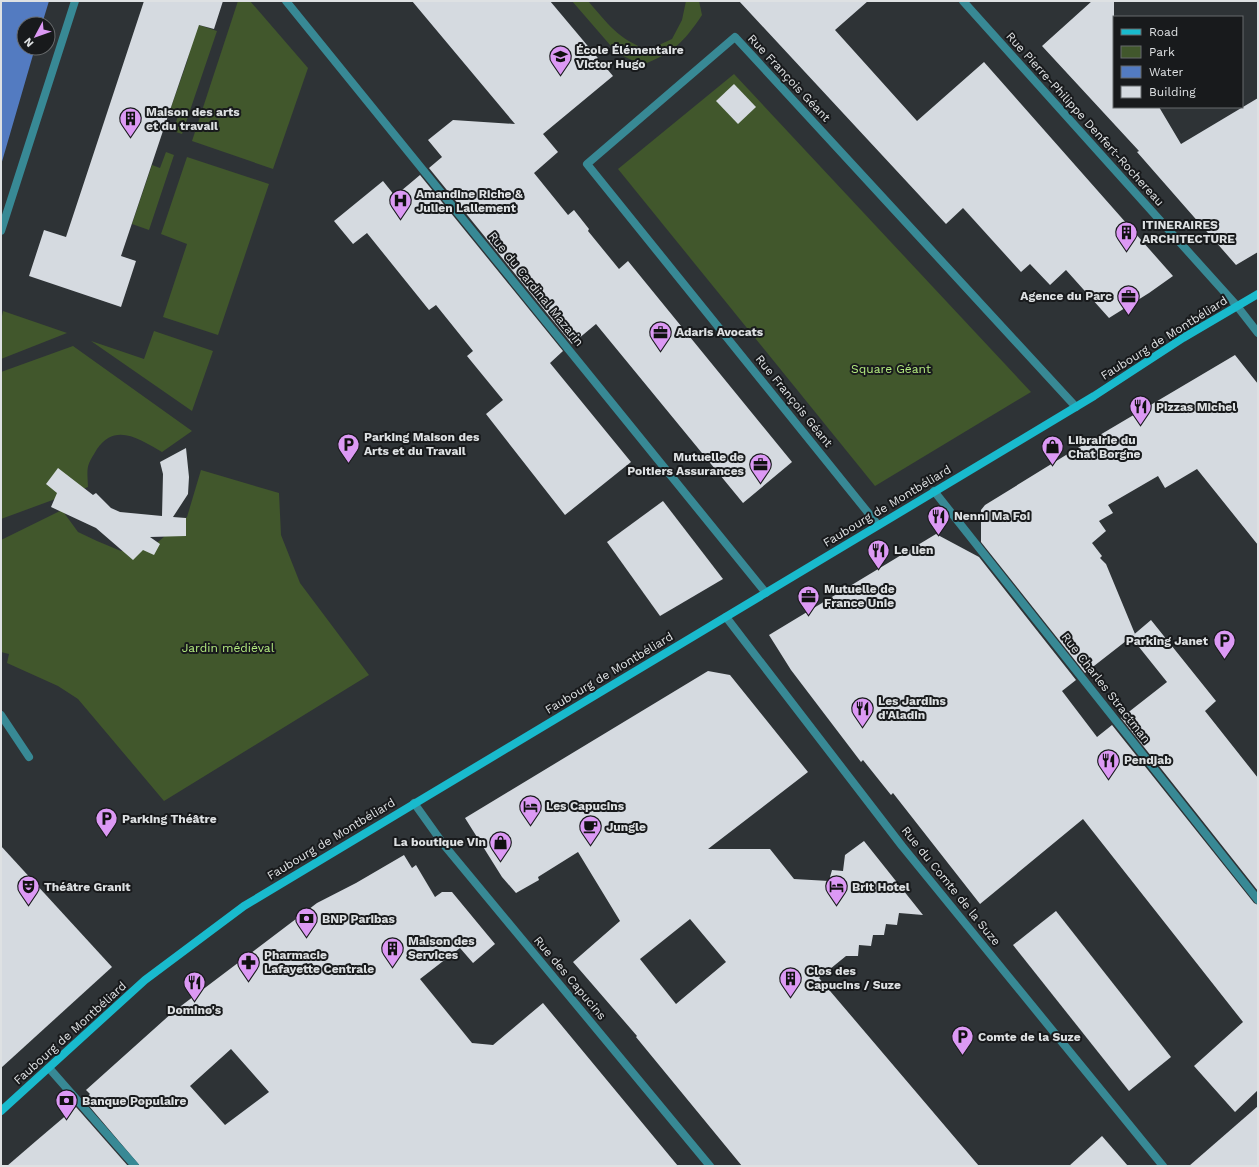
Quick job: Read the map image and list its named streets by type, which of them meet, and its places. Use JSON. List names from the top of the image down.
{
  "streets": {
    "main road": ["Faubourg de Montbéliard"],
    "street": [
      "Rue François Géant",
      "Rue Pierre-Philippe Denfert-Rochereau",
      "Rue du Cardinal Mazarin",
      "Rue Charles Stractman",
      "Rue du Comte de la Suze",
      "Rue des Capucins"
    ]
  },
  "crossings": [
    ["Rue François Géant", "Faubourg de Montbéliard"],
    ["Rue Pierre-Philippe Denfert-Rochereau", "Faubourg de Montbéliard"],
    ["Rue du Cardinal Mazarin", "Faubourg de Montbéliard"],
    ["Faubourg de Montbéliard", "Rue Charles Stractman"],
    ["Faubourg de Montbéliard", "Rue du Comte de la Suze"],
    ["Faubourg de Montbéliard", "Rue des Capucins"]
  ],
  "parks": ["Square Géant", "Jardin médiéval"],
  "places": {
    "school or university": ["École Élémentaire Victor Hugo"],
    "building": [
      "Maison des arts et du travail",
      "ITINERAIRES ARCHITECTURE",
      "Maison des Services",
      "Clos des Capucins / Suze"
    ],
    "hospital": ["Amandine Riche & Julien Lallement"],
    "office": [
      "Agence du Parc",
      "Adaris Avocats",
      "Mutuelle de Poitiers Assurances",
      "Mutuelle de France Unie"
    ],
    "restaurant": [
      "Pizzas Michel",
      "Nenni Ma Foi",
      "Le lien",
      "Les Jardins d'Aladin",
      "Pendjab",
      "Domino's"
    ],
    "parking": [
      "Parking Maison des Arts et du Travail",
      "Parking Janet",
      "Parking Théâtre",
      "Comte de la Suze"
    ],
    "shop": ["Librairie du Chat Borgne", "La boutique Vin"],
    "hotel": ["Les Capucins", "Brit Hotel"],
    "cafe": ["Jungle"],
    "theatre": ["Théâtre Granit"],
    "bank": ["BNP Paribas", "Banque Populaire"],
    "pharmacy": ["Pharmacie Lafayette Centrale"]
  },
  "legend": [
    "Road",
    "Park",
    "Water",
    "Building"
  ],
  "north": "bottom left"
}
